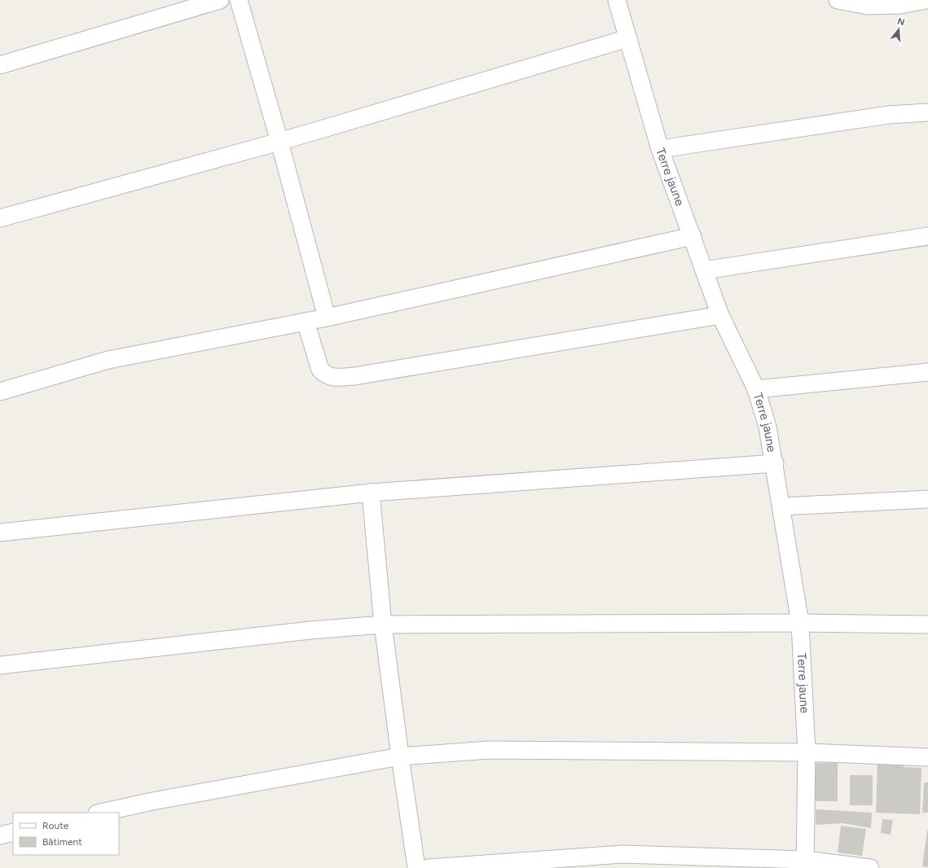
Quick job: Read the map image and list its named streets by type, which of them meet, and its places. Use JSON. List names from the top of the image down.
{
  "streets": {
    "street": ["Terre jaune"]
  },
  "legend": ["Route", "Bâtiment"],
  "north": "top"
}
